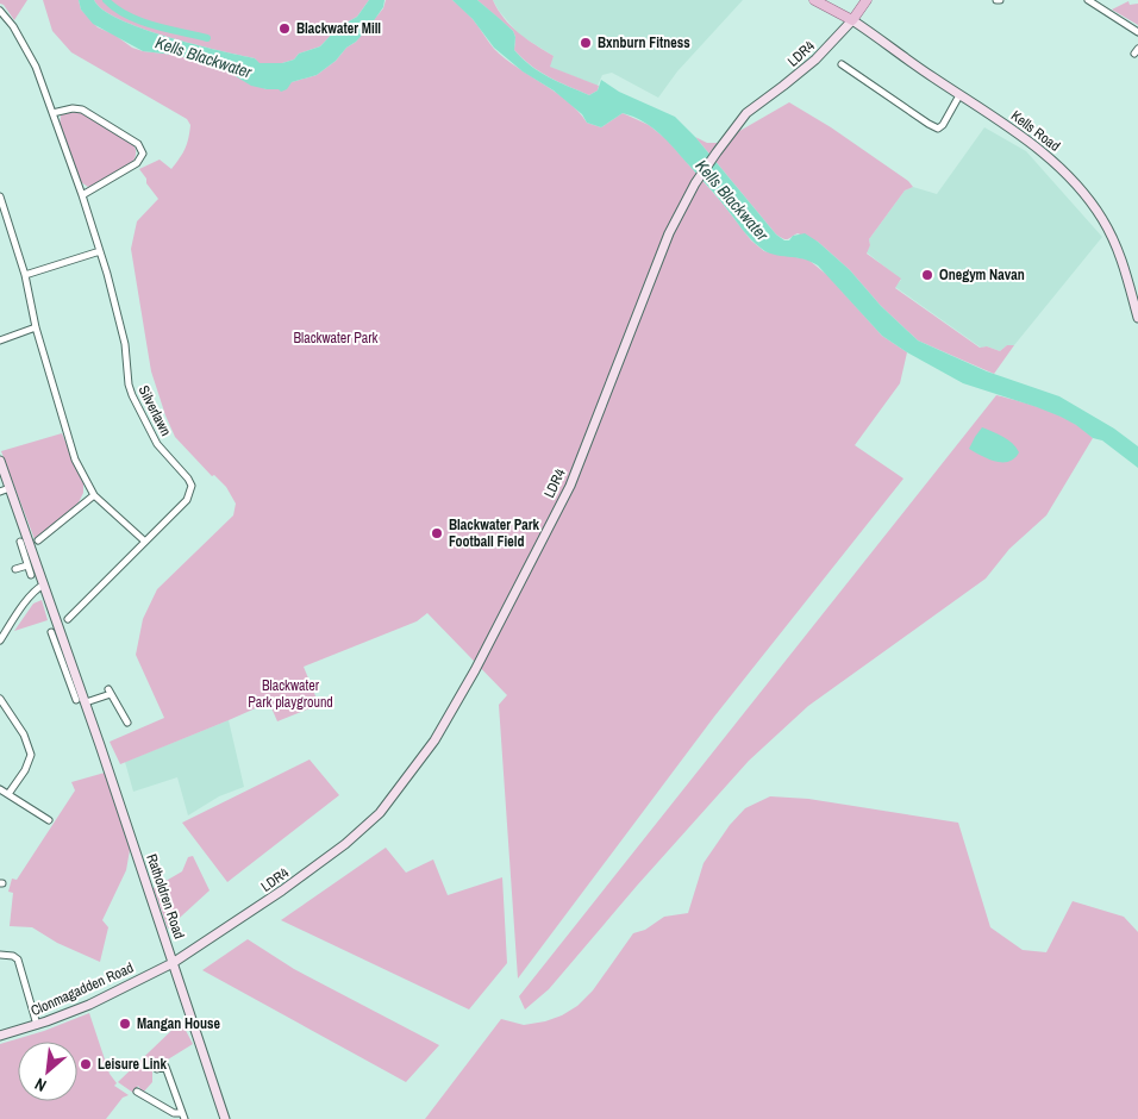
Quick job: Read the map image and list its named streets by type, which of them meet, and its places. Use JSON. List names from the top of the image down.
{
  "streets": {
    "street": [
      "LDR4",
      "Kells Road",
      "Silverlawn",
      "Ratholdren Road",
      "Clonmagadden Road"
    ]
  },
  "crossings": [
    ["LDR4", "Kells Road"],
    ["LDR4", "Ratholdren Road"],
    ["LDR4", "Clonmagadden Road"],
    ["Ratholdren Road", "Clonmagadden Road"]
  ],
  "water": ["Kells Blackwater"],
  "parks": ["Blackwater Park", "Blackwater Park playground"],
  "places": [
    "Blackwater Mill",
    "Bxnburn Fitness",
    "Onegym Navan",
    "Blackwater Park Football Field",
    "Mangan House",
    "Leisure Link"
  ],
  "north": "bottom left"
}
